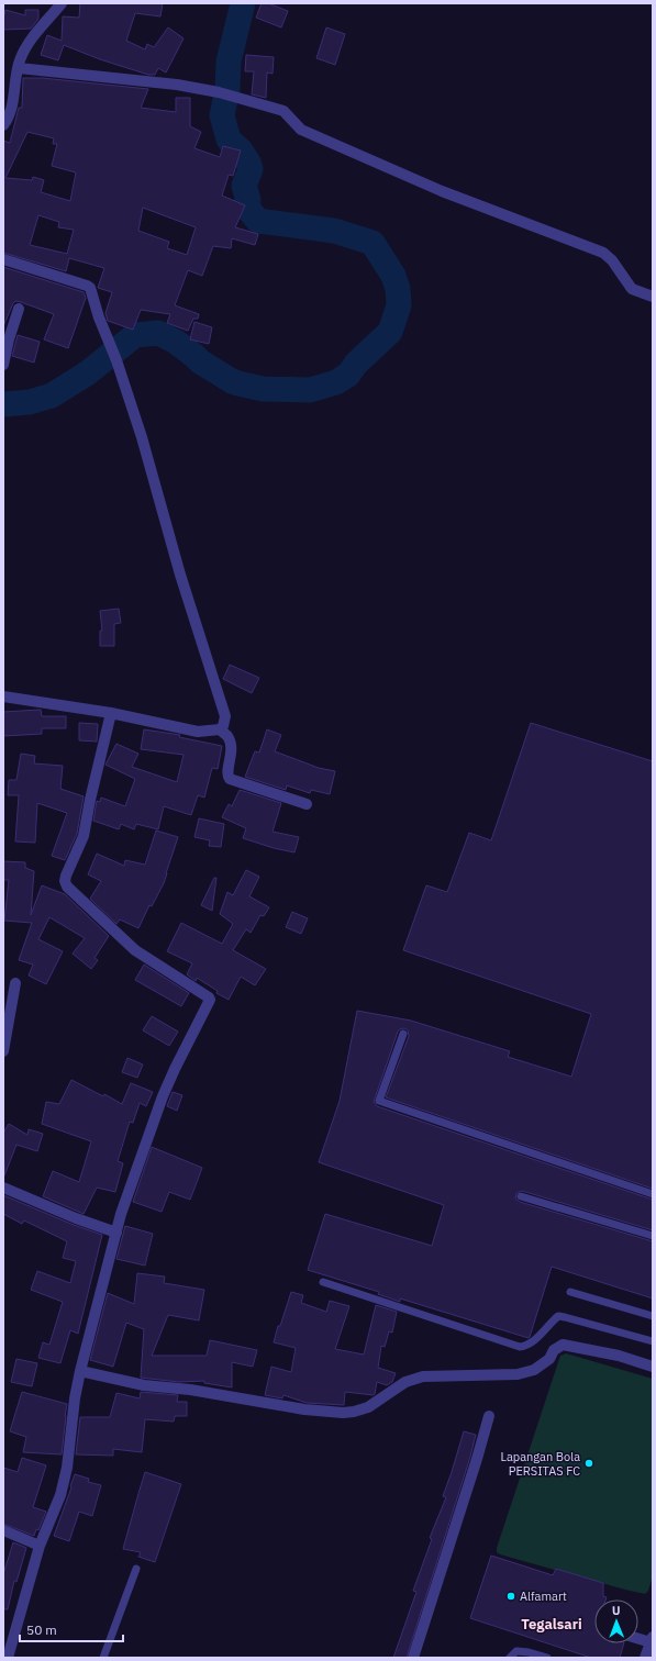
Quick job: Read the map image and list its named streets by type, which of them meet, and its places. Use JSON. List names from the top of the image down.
{
  "districts": ["Tegalsari"],
  "places": ["Lapangan Bola PERSITAS FC", "Alfamart"],
  "scale_bar": "50 m",
  "north": "top"
}
